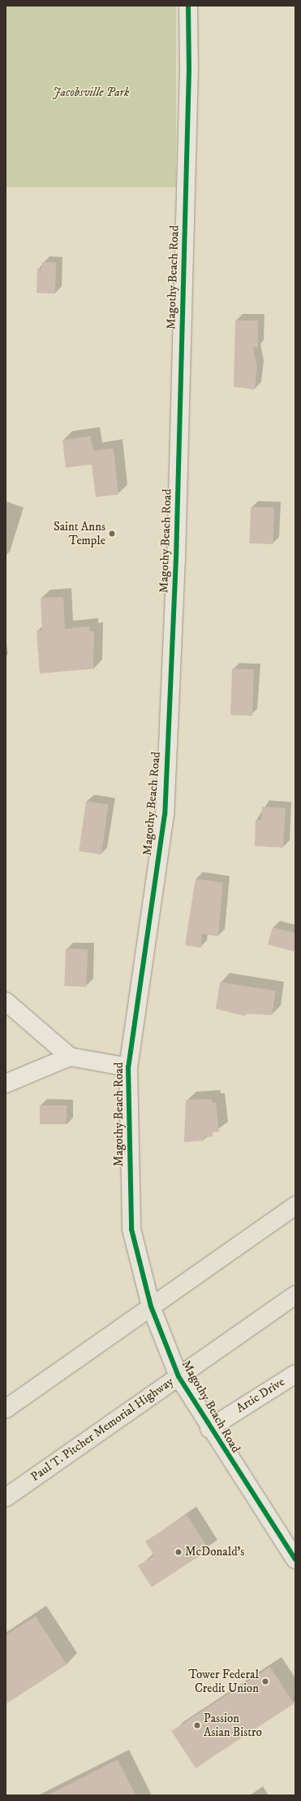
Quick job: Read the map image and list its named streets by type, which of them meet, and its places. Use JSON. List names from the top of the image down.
{
  "streets": {
    "main road": ["Paul T. Pitcher Memorial Highway"],
    "street": ["Magothy Beach Road", "Artic Drive"]
  },
  "crossings": [
    ["Magothy Beach Road", "Artic Drive"],
    ["Magothy Beach Road", "Paul T. Pitcher Memorial Highway"]
  ],
  "parks": ["Jacobsville Park"],
  "places": [
    "Saint Anns Temple",
    "McDonald's",
    "Tower Federal Credit Union",
    "Passion Asian Bistro"
  ]
}
